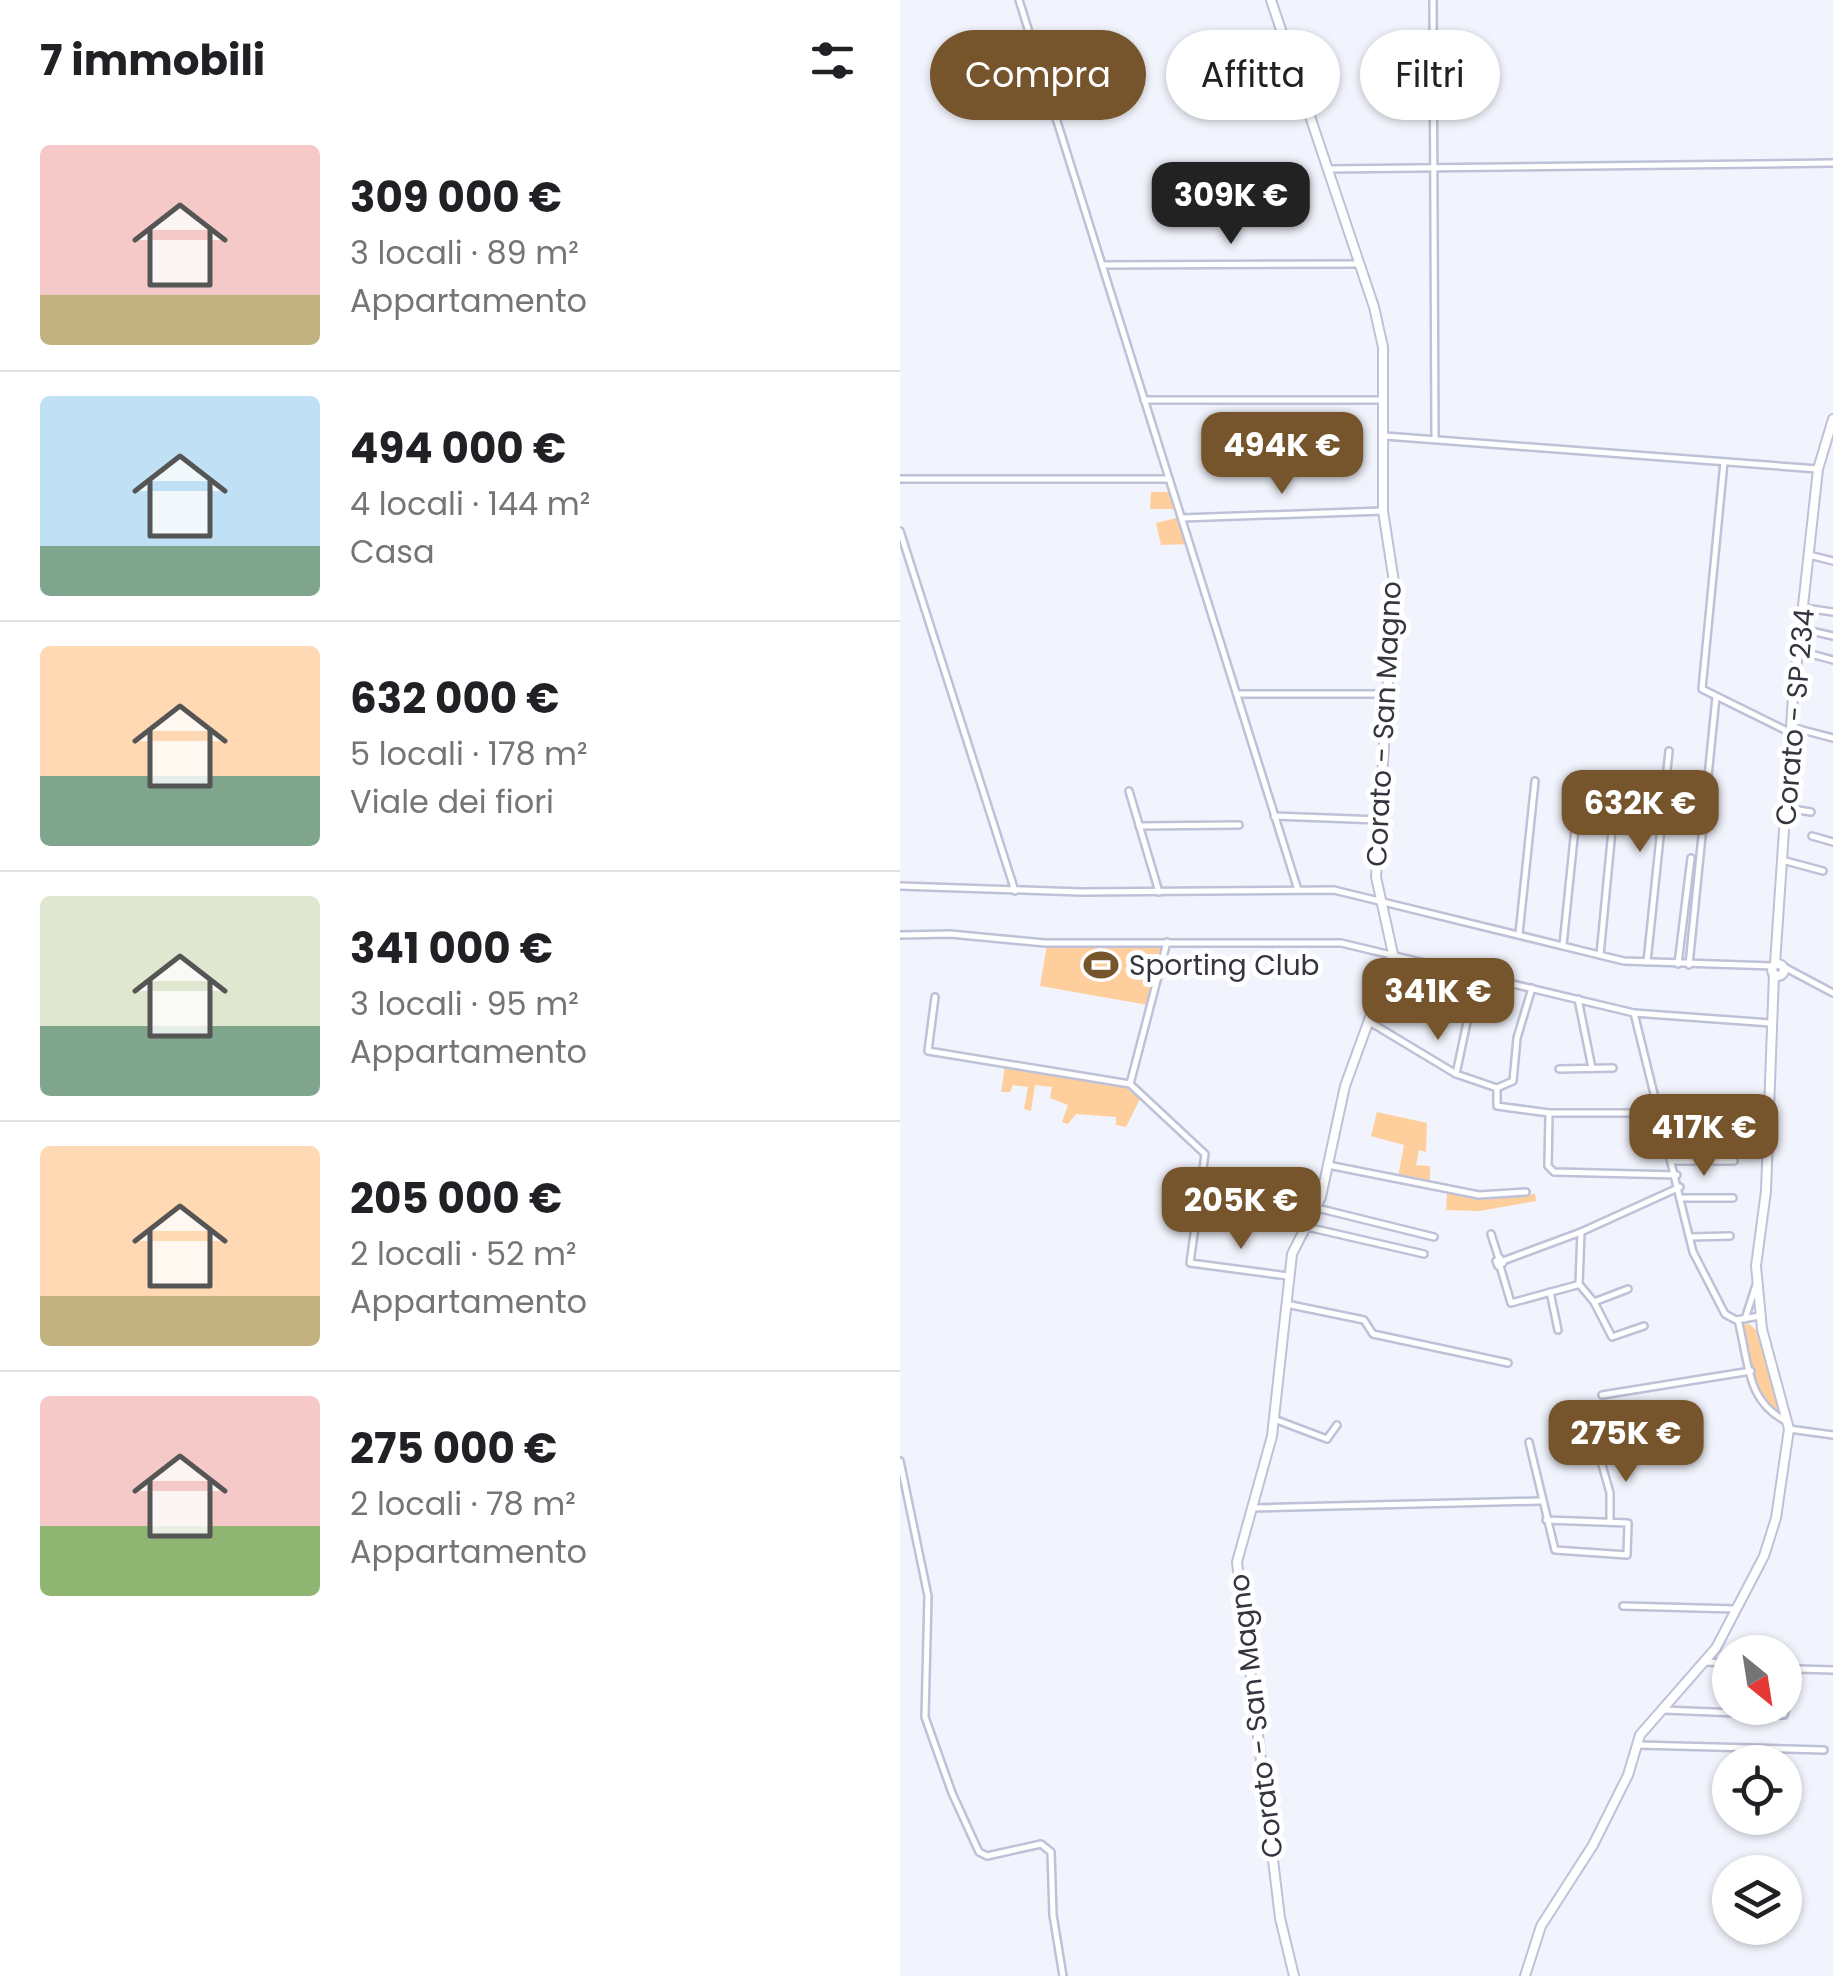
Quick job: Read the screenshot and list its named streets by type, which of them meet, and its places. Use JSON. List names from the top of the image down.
{
  "streets": {
    "main road": ["Corato - SP 234", "Corato - San Magno"]
  },
  "places": {
    "sports": ["Sporting Club"]
  },
  "north": "bottom right",
  "page": {
    "heading": "7 immobili",
    "chip": ["Compra", "Affitta", "Filtri"],
    "list": [
      {
        "name": "309 000 €",
        "note": "3 locali · 89 m² · Appartamento"
      },
      {
        "name": "494 000 €",
        "note": "4 locali · 144 m² · Casa"
      },
      {
        "name": "632 000 €",
        "note": "5 locali · 178 m² · Viale dei fiori"
      },
      {
        "name": "341 000 €",
        "note": "3 locali · 95 m² · Appartamento"
      },
      {
        "name": "205 000 €",
        "note": "2 locali · 52 m² · Appartamento"
      },
      {
        "name": "275 000 €",
        "note": "2 locali · 78 m² · Appartamento"
      }
    ],
    "price": [
      "309K €",
      "494K €",
      "632K €",
      "341K €",
      "417K €",
      "205K €",
      "275K €"
    ]
  }
}
